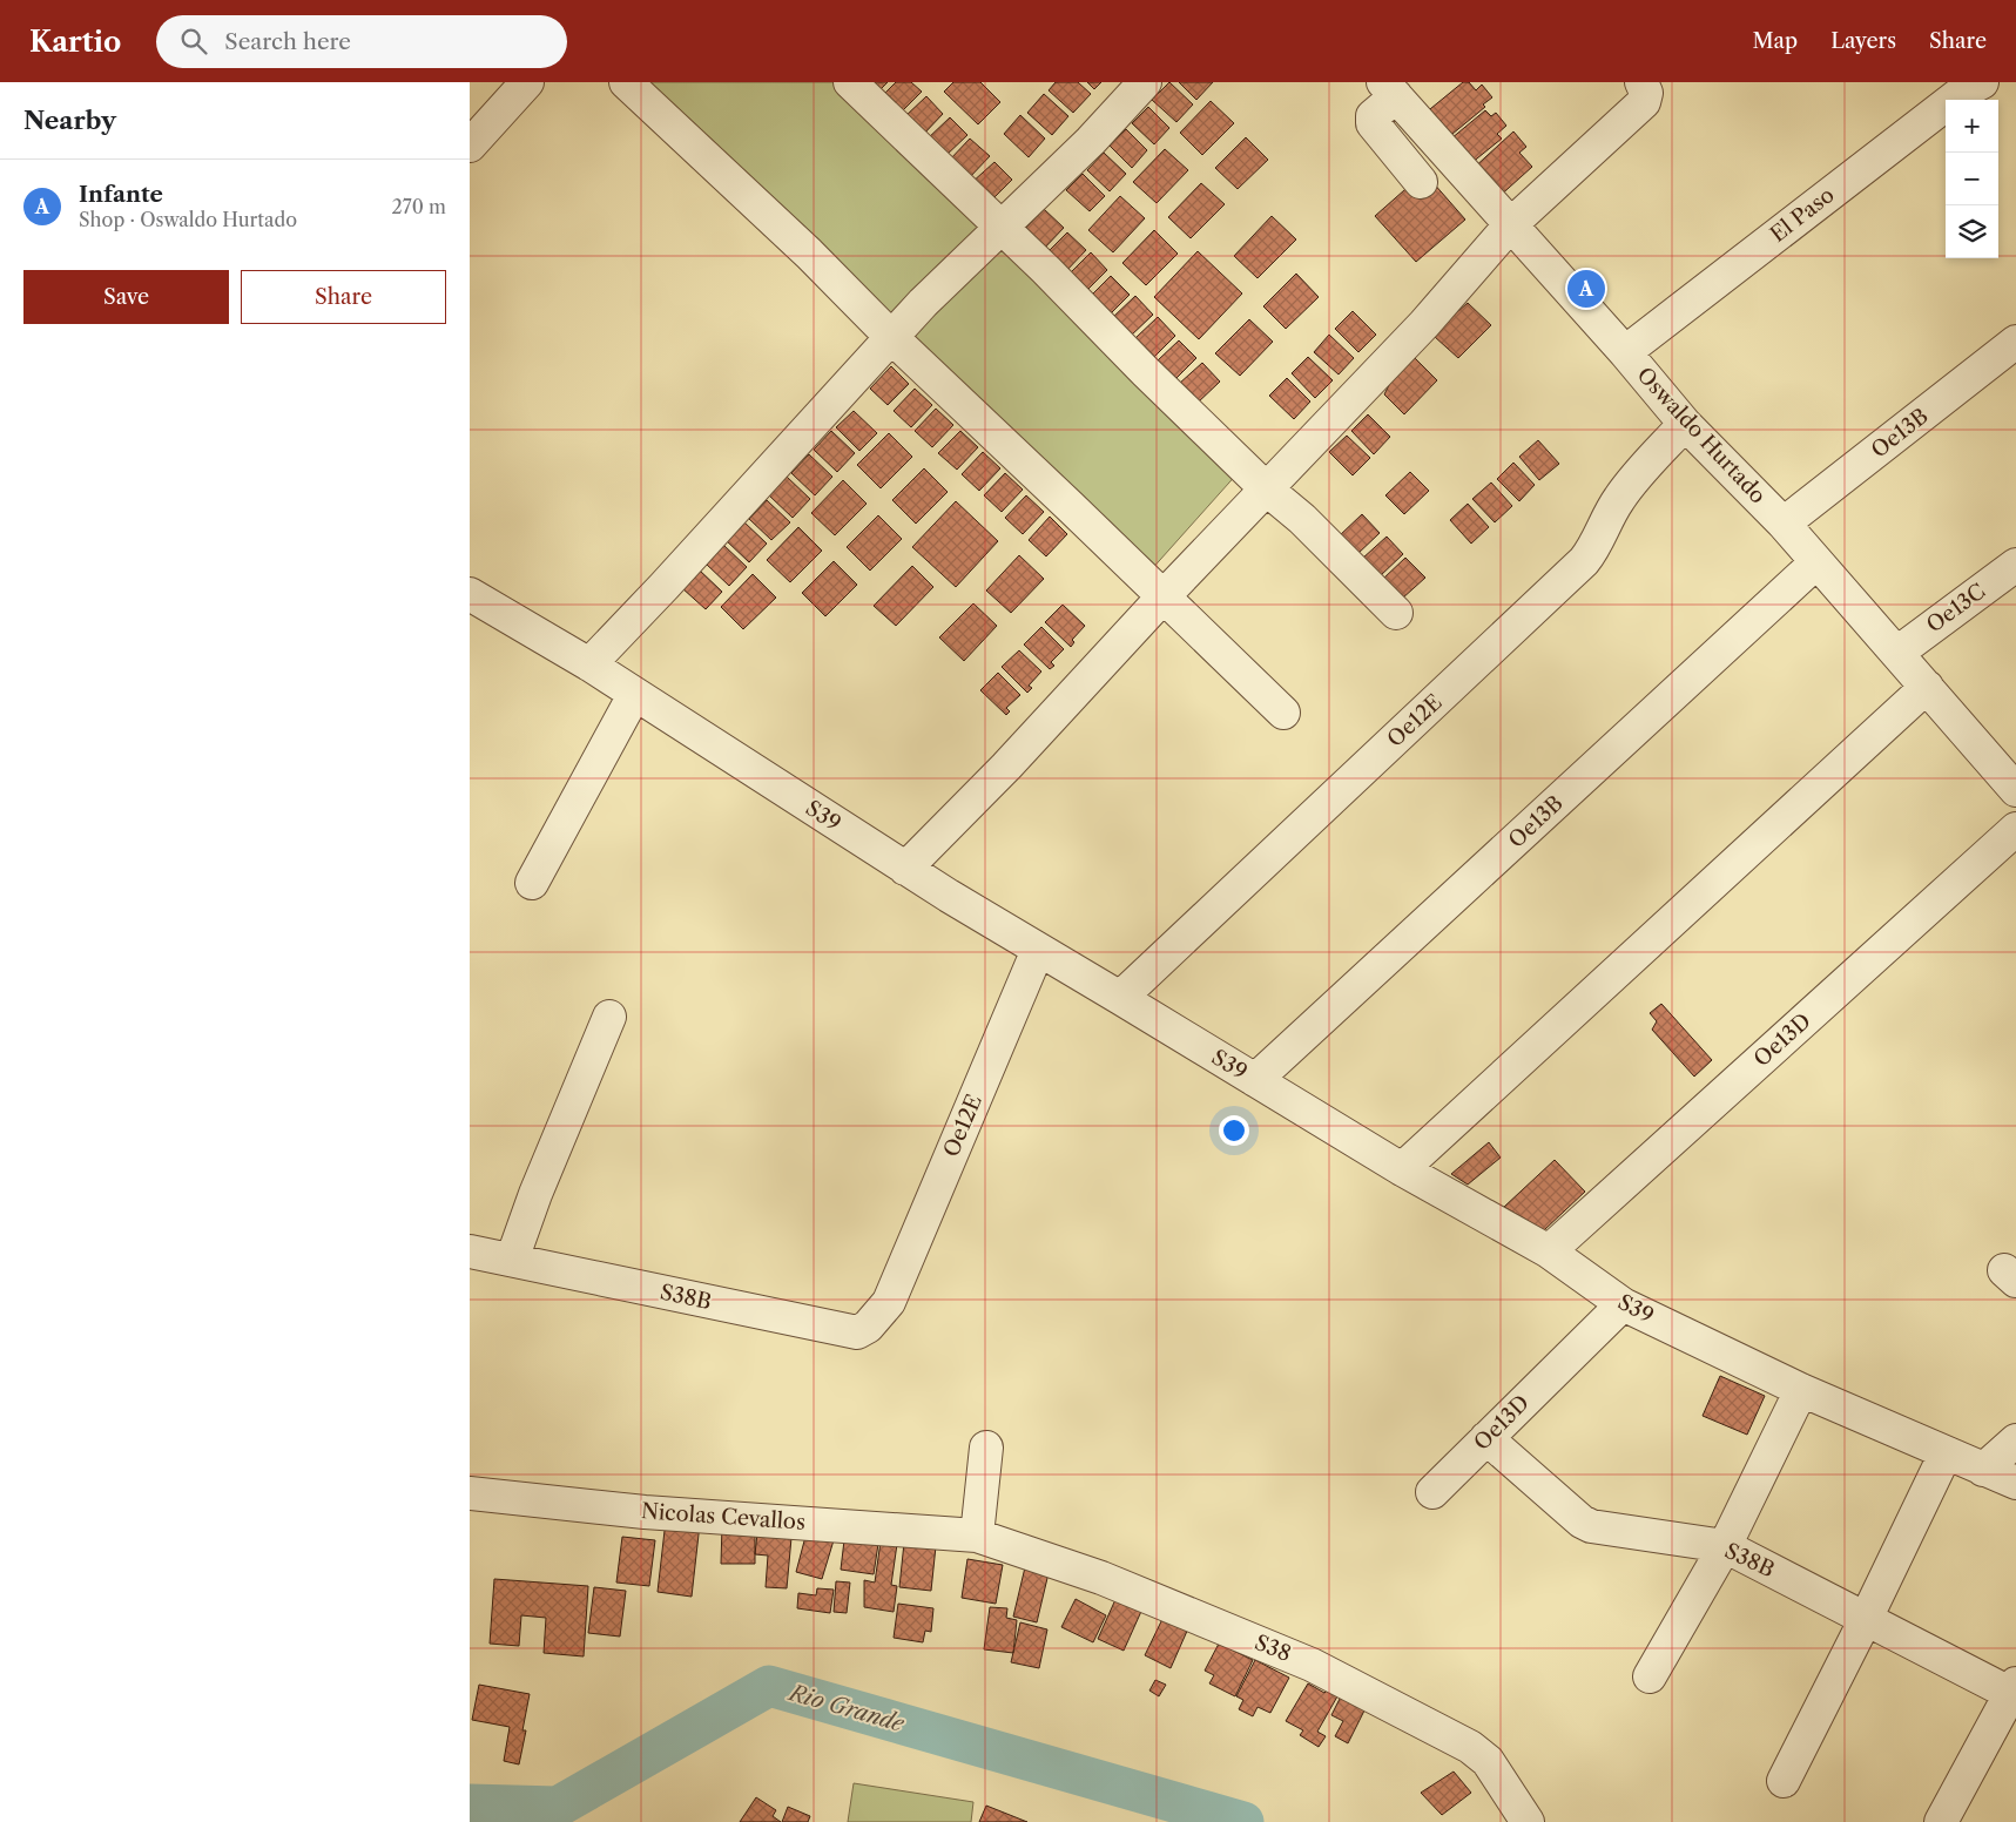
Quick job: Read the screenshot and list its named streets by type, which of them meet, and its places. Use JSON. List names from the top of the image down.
{
  "streets": {
    "street": [
      "El Paso",
      "Oe13B",
      "Oswaldo Hurtado",
      "Oe13C",
      "Oe12E",
      "S39",
      "Oe13D",
      "S38B",
      "Nicolas Cevallos",
      "S38"
    ]
  },
  "crossings": [
    ["El Paso", "Oswaldo Hurtado"],
    ["Oe13B", "Oswaldo Hurtado"],
    ["Oe13B", "S39"],
    ["Oswaldo Hurtado", "Oe13C"],
    ["Oswaldo Hurtado", "Oe12E"],
    ["Oe12E", "S39"],
    ["Oe12E", "S38B"],
    ["S39", "Oe13D"],
    ["Oe13D", "S38B"],
    ["Nicolas Cevallos", "S38"]
  ],
  "water": ["Rio Grande"],
  "page": {
    "header": "Kartio",
    "search": "Search here",
    "nav": ["Map", "Layers", "Share"],
    "heading": "Nearby",
    "map_buttons": ["+", "−"],
    "list": [
      {
        "mark": "A",
        "name": "Infante",
        "note": "Shop · Oswaldo Hurtado",
        "value": "270 m"
      }
    ],
    "buttons": ["Save", "Share"],
    "pins": "A"
  }
}
